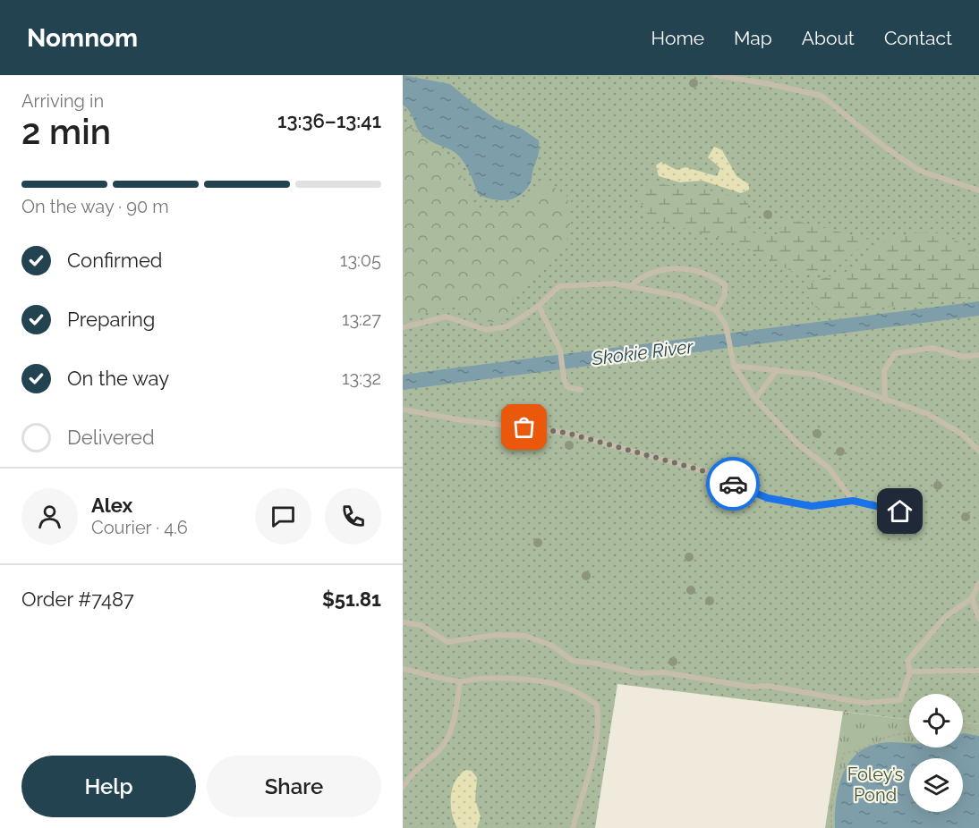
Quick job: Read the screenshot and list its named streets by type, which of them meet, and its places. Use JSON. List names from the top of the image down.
{
  "water": ["Skokie River"],
  "parks": ["Foley’s Pond"],
  "page": {
    "header": "Nomnom",
    "nav": [
      "Home",
      "Map",
      "About",
      "Contact"
    ],
    "heading": ["2 min", "Arriving in", "13:36–13:41"],
    "panel": [
      "Alex",
      "Courier · 4.6",
      "Order #7487",
      "$51.81"
    ],
    "bar": "On the way · 90 m",
    "list": [
      ["Confirmed", "13:05"],
      ["Preparing", "13:27"],
      ["On the way", "13:32"],
      "Delivered"
    ],
    "buttons": ["Help", "Share"]
  }
}
